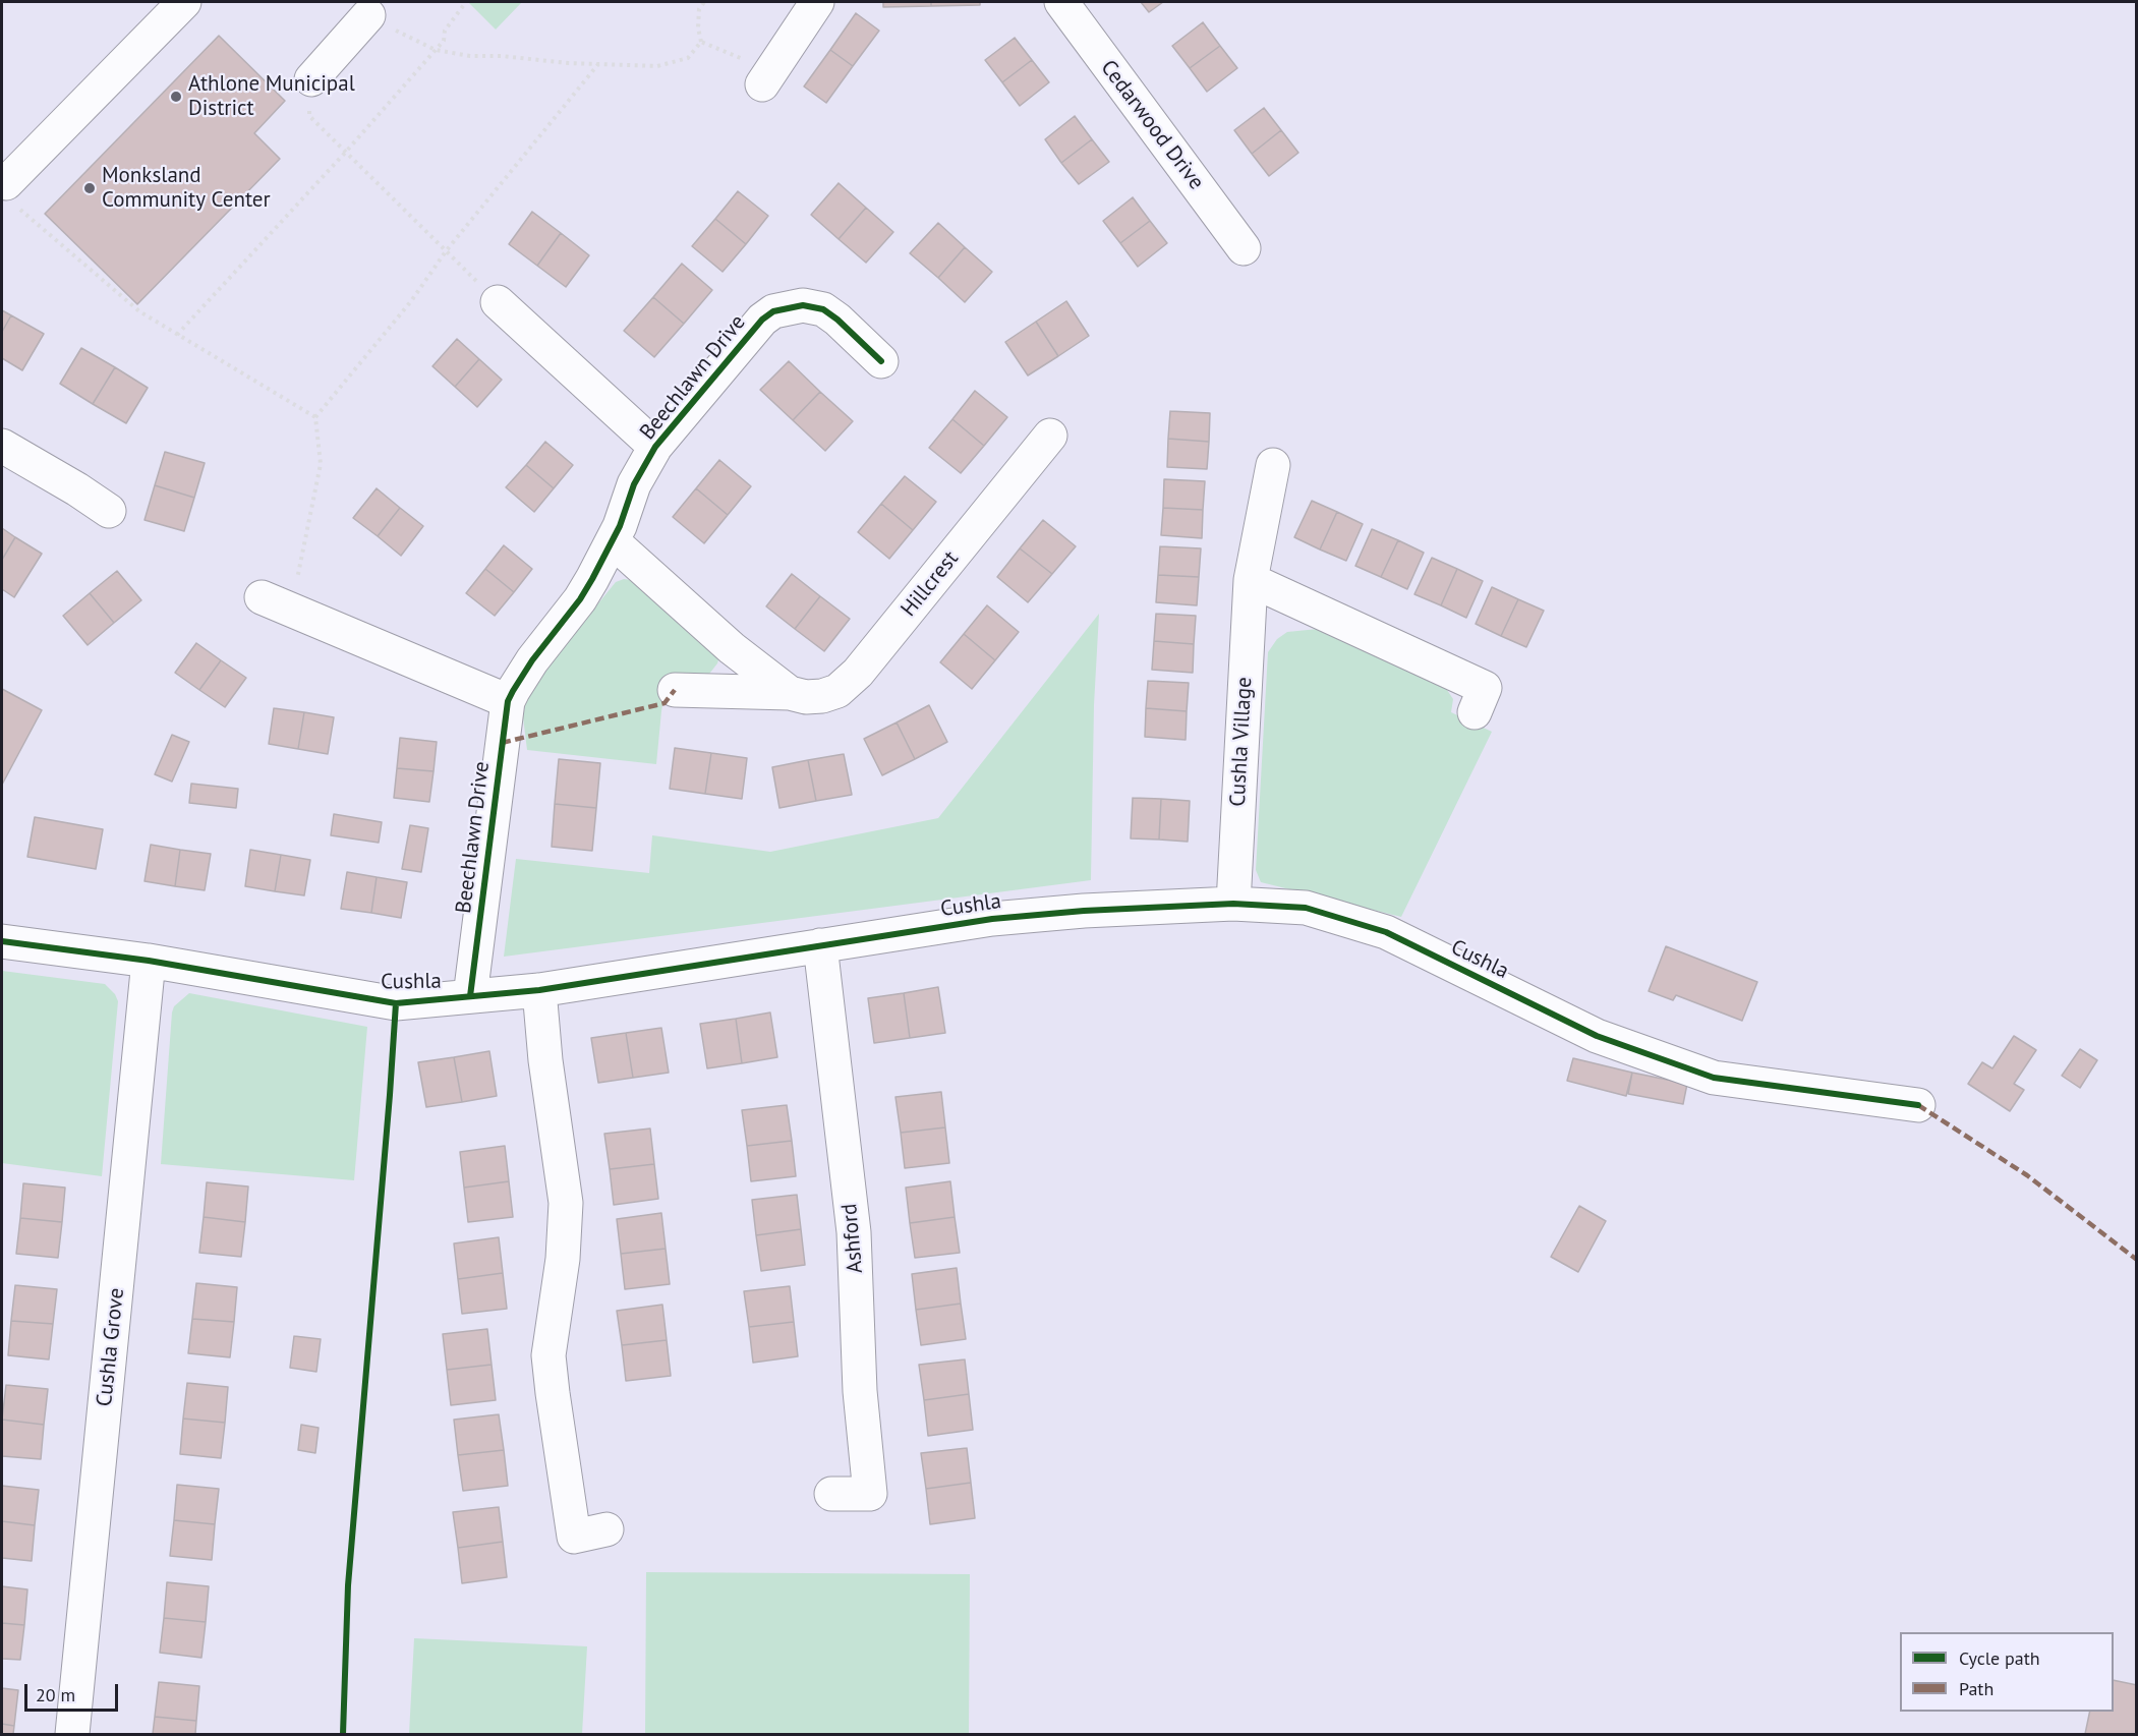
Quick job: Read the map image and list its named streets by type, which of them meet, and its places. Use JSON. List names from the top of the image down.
{
  "streets": {
    "street": [
      "Cedarwood Drive",
      "Beechlawn Drive",
      "Hillcrest",
      "Cushla Village",
      "Cushla",
      "Ashford",
      "Cushla Grove"
    ]
  },
  "crossings": [
    ["Beechlawn Drive", "Cushla"],
    ["Cushla Village", "Cushla"],
    ["Cushla", "Ashford"],
    ["Cushla", "Cushla Grove"]
  ],
  "places": ["Athlone Municipal District", "Monksland Community Center"],
  "legend": ["Cycle path", "Path"],
  "scale_bar": "20 m"
}
